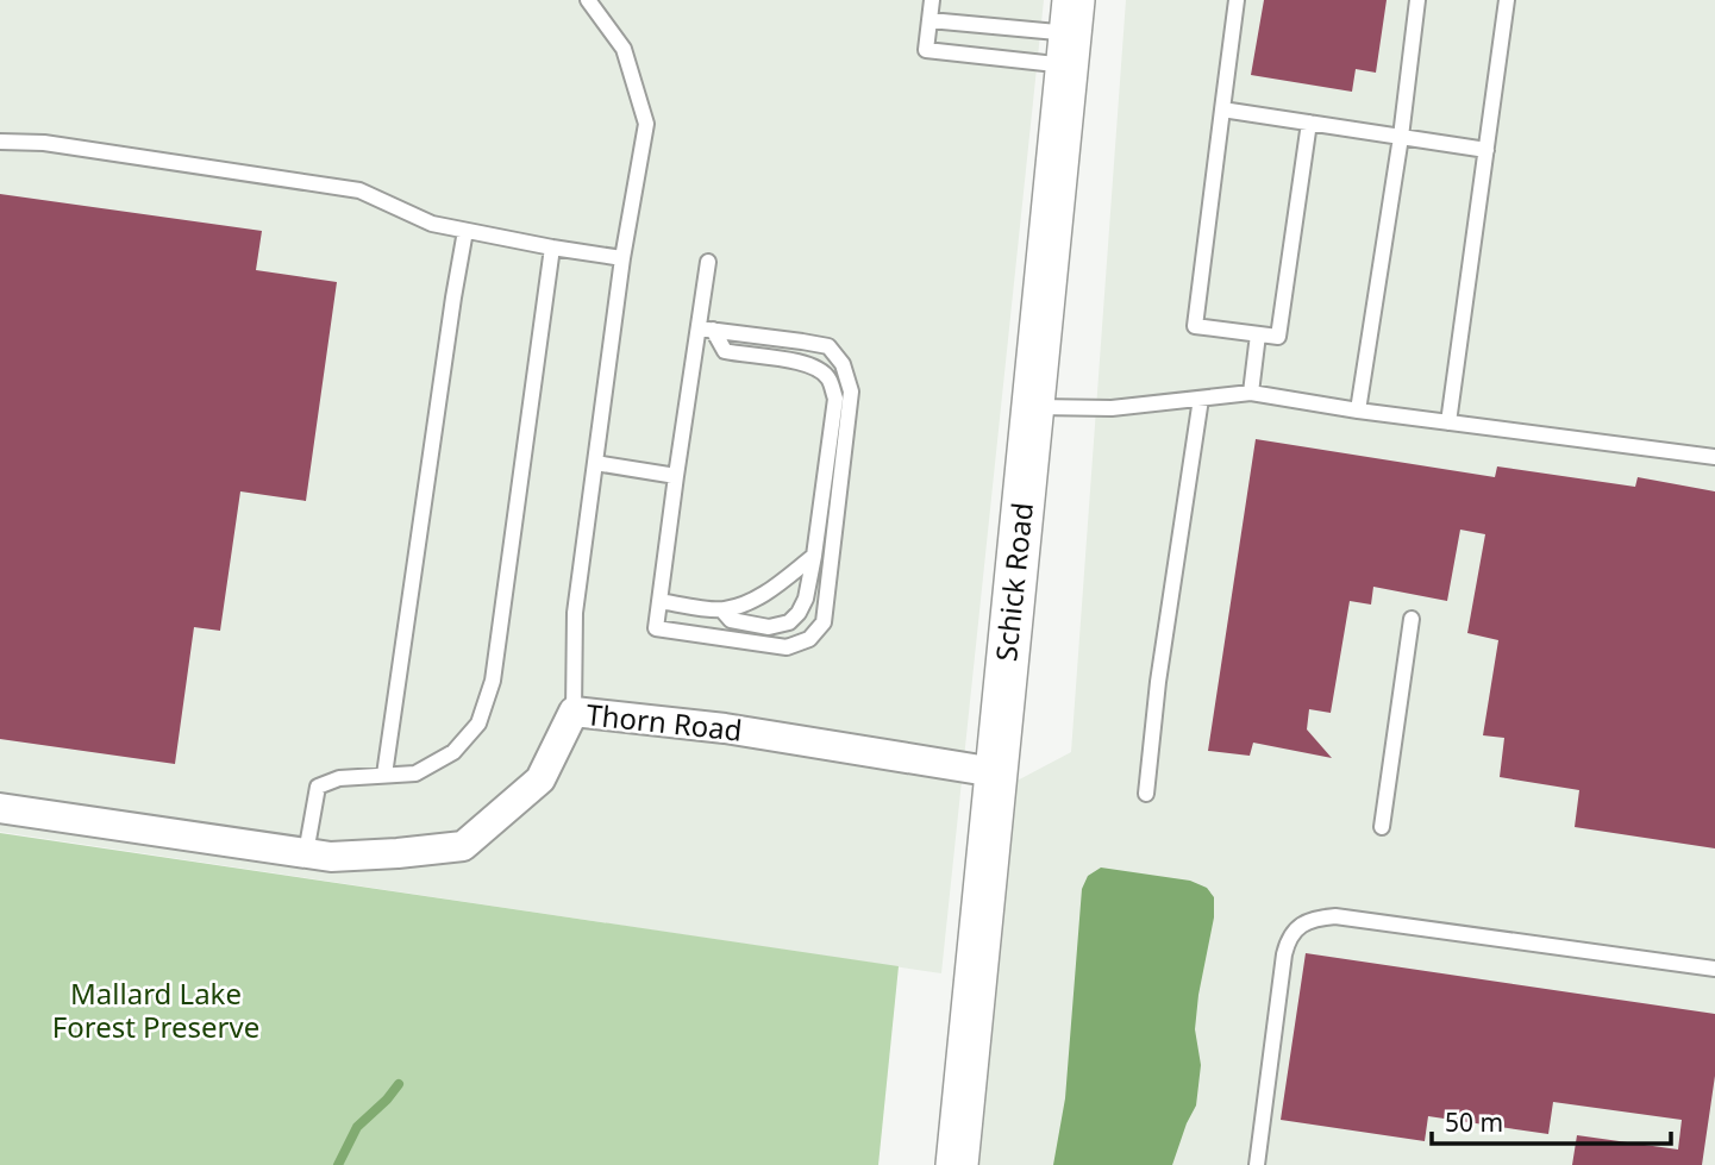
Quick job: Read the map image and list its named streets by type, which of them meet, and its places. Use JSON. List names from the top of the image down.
{
  "streets": {
    "street": ["Schick Road", "Thorn Road"]
  },
  "crossings": [
    ["Schick Road", "Thorn Road"]
  ],
  "parks": ["Mallard Lake Forest Preserve"],
  "scale_bar": "50 m"
}
